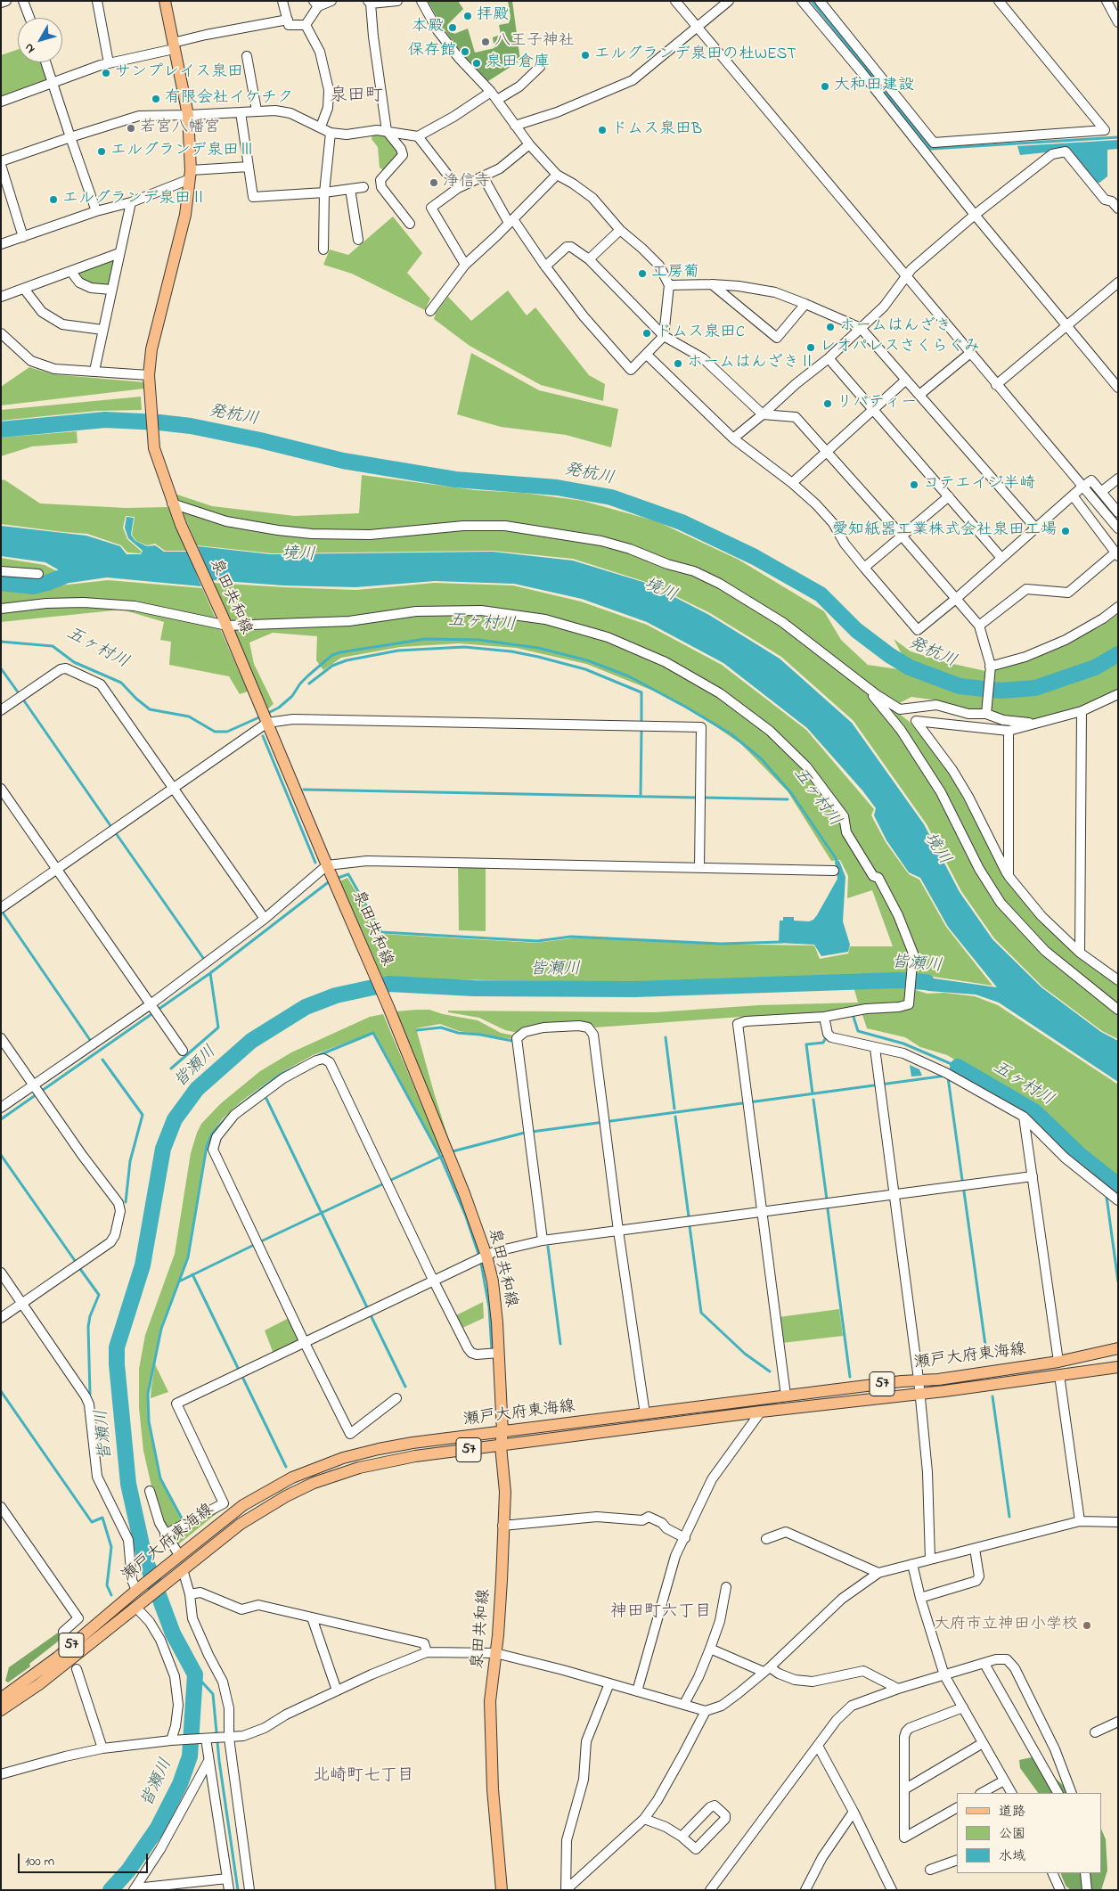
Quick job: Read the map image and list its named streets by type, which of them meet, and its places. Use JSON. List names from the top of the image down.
{
  "streets": {
    "main road": ["泉田共和線", "瀬戸大府東海線", "57"]
  },
  "crossings": [
    ["泉田共和線", "瀬戸大府東海線"]
  ],
  "districts": ["泉田町", "神田町六丁目", "北崎町七丁目"],
  "water": [
    "発杭川",
    "境川",
    "五ヶ村川",
    "皆瀬川"
  ],
  "places": [
    "拝殿",
    "本殿",
    "八王子神社",
    "保存館",
    "エルグランデ泉田の杜WEST",
    "泉田倉庫",
    "サンプレイス泉田",
    "大和田建設",
    "有限会社イケチク",
    "若宮八幡宮",
    "ドムス泉田B",
    "エルグランデ泉田Ⅲ",
    "浄信寺",
    "エルグランデ泉田Ⅱ",
    "工房葡",
    "ホームはんざき",
    "ドムス泉田C",
    "レオパレスさくらぐみ",
    "ホームはんざきⅡ",
    "リバティー",
    "コテエイジ半崎",
    "愛知紙器工業株式会社泉田工場",
    "大府市立神田小学校"
  ],
  "legend": ["道路", "公園", "水域"],
  "scale_bar": "100 m",
  "north": "bottom left"
}
